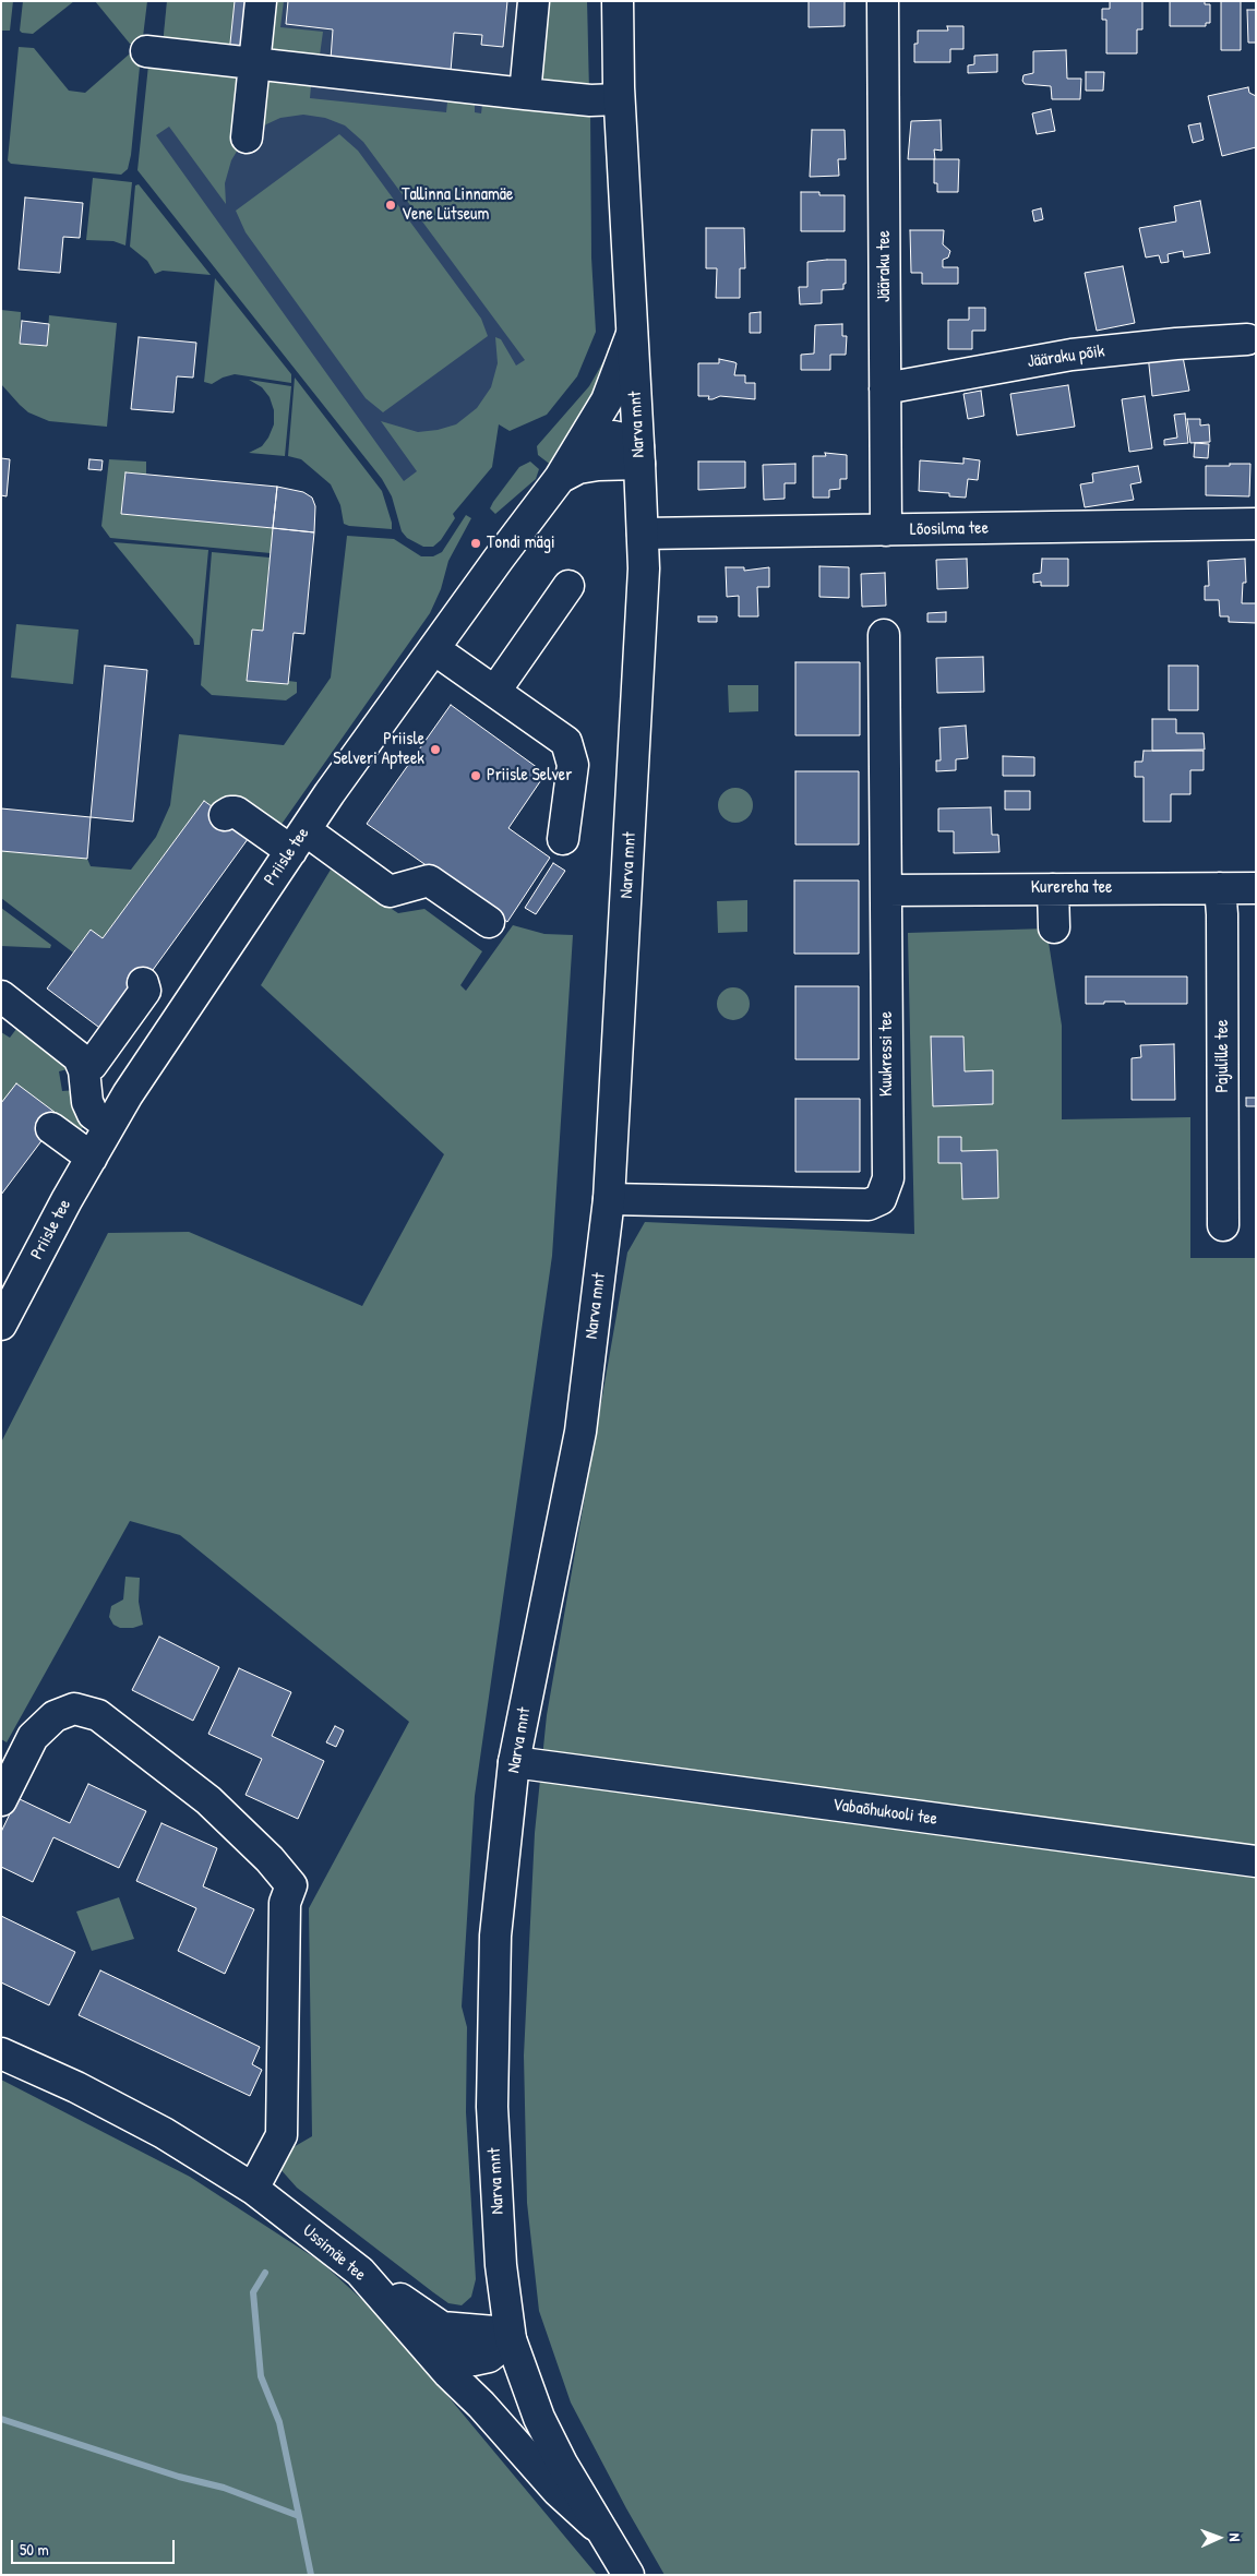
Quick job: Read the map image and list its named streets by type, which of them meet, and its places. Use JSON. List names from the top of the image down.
{
  "streets": {
    "street": [
      "Jääraku tee",
      "Jääraku põik",
      "Narva mnt",
      "Lõosilma tee",
      "Priisle tee",
      "Kurereha tee",
      "Kuukressi tee",
      "Pajulille tee",
      "Vabaõhukooli tee",
      "Ussimäe tee"
    ]
  },
  "crossings": [
    ["Jääraku tee", "Jääraku põik"],
    ["Jääraku tee", "Lõosilma tee"],
    ["Narva mnt", "Lõosilma tee"],
    ["Narva mnt", "Priisle tee"],
    ["Narva mnt", "Kuukressi tee"],
    ["Narva mnt", "Vabaõhukooli tee"],
    ["Narva mnt", "Ussimäe tee"],
    ["Kurereha tee", "Kuukressi tee"],
    ["Kurereha tee", "Pajulille tee"]
  ],
  "places": [
    "Tallinna Linnamäe Vene Lütseum",
    "Tondi mägi",
    "Priisle Selveri Apteek",
    "Priisle Selver"
  ],
  "scale_bar": "50 m",
  "north": "right"
}
